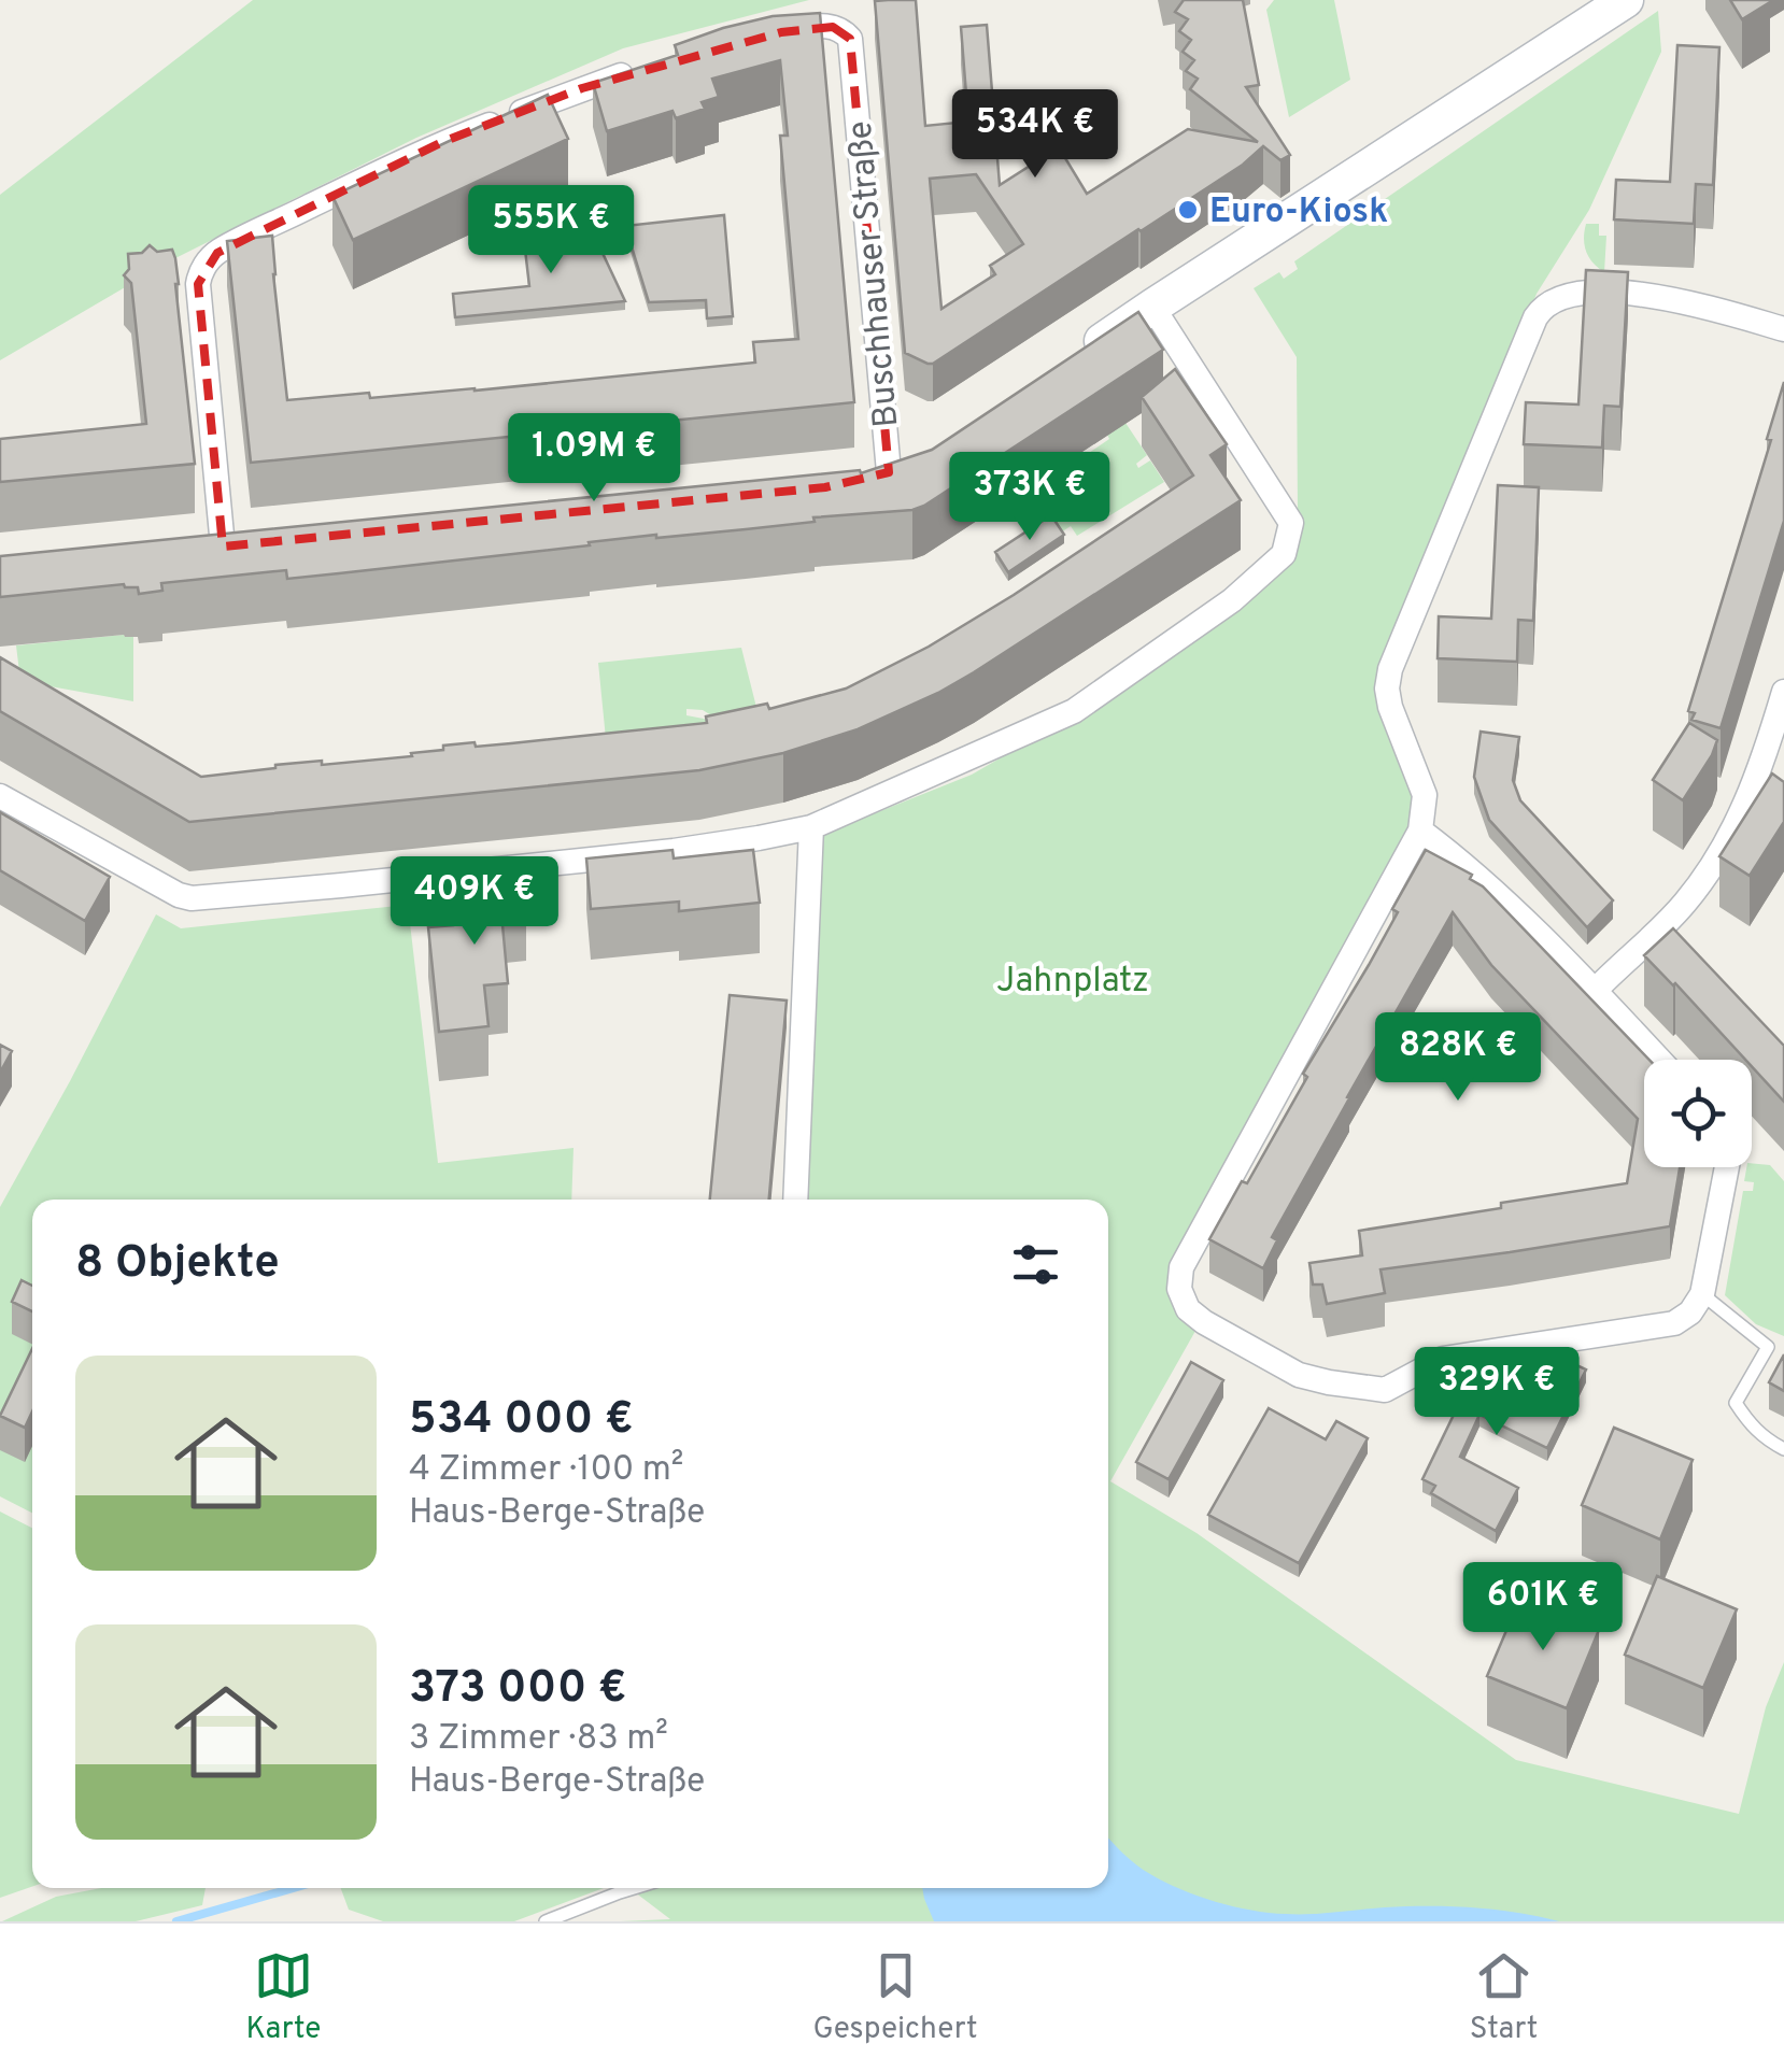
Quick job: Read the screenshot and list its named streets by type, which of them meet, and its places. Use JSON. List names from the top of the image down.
{
  "streets": {
    "street": ["Buschhauser Straße"]
  },
  "parks": ["Jahnplatz"],
  "places": ["Euro-Kiosk"],
  "page": {
    "price": [
      "534K €",
      "555K €",
      "1.09M €",
      "373K €",
      "409K €",
      "828K €",
      "329K €",
      "601K €"
    ],
    "heading": "8 Objekte",
    "list": [
      {
        "name": "534 000 €",
        "note": "4 Zimmer · 100 m² · Haus-Berge-Straße"
      },
      {
        "name": "373 000 €",
        "note": "3 Zimmer · 83 m² · Haus-Berge-Straße"
      }
    ],
    "tabs": ["Karte", "Gespeichert", "Start"]
  }
}
